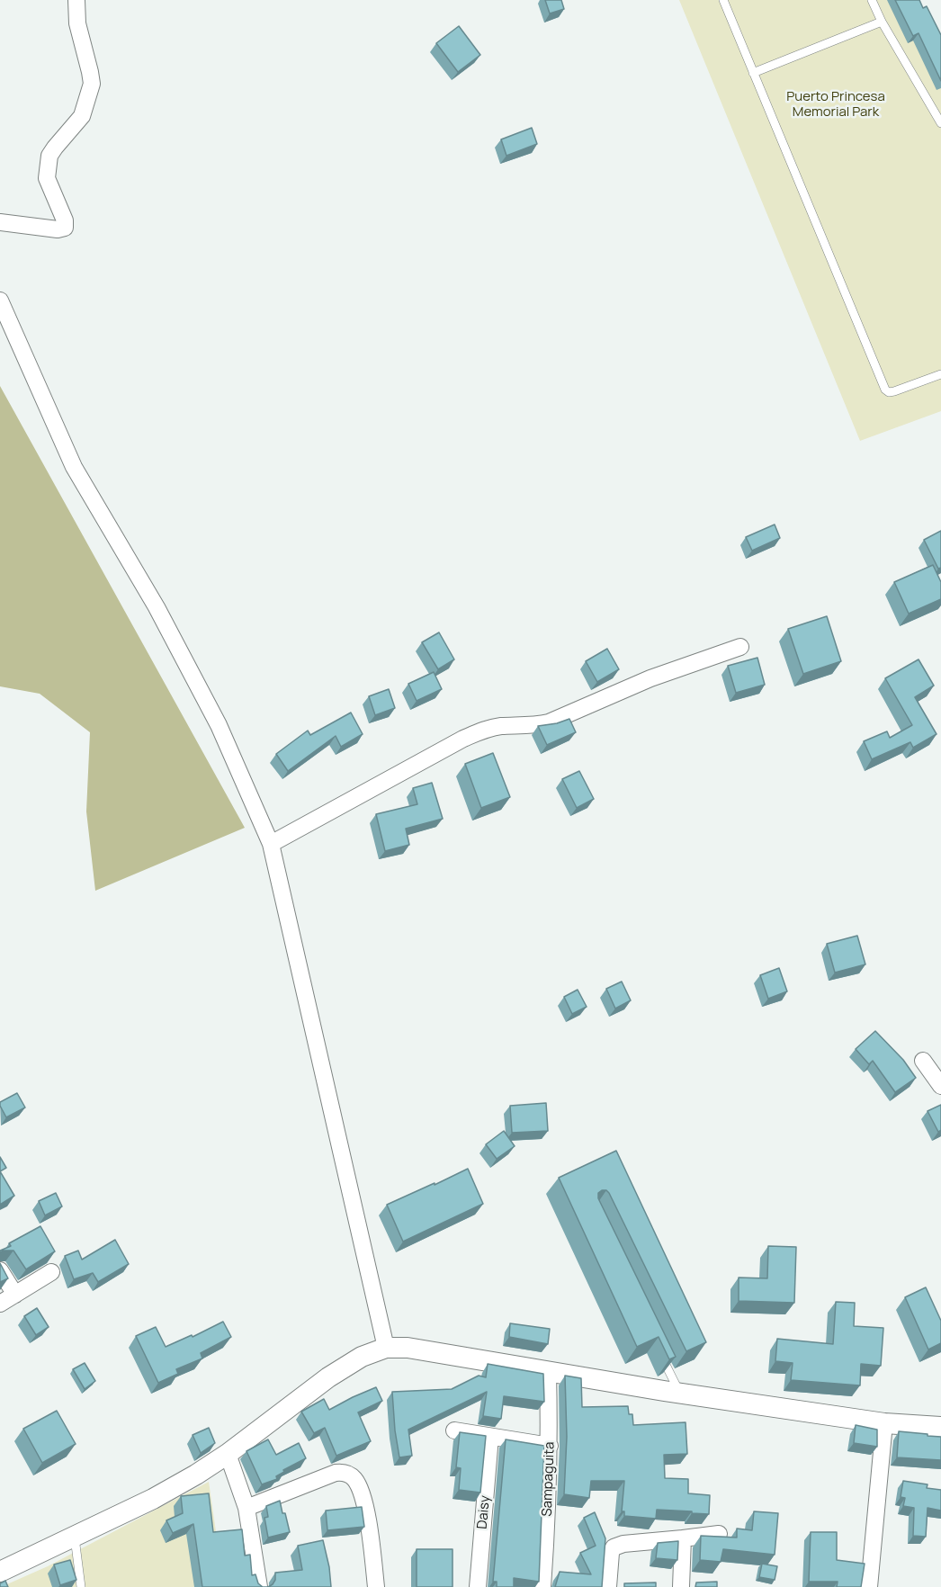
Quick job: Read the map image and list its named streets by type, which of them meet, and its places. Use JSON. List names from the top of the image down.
{
  "streets": {
    "street": ["Sampaguita", "Daisy"]
  },
  "parks": ["Puerto Princesa Memorial Park"]
}
